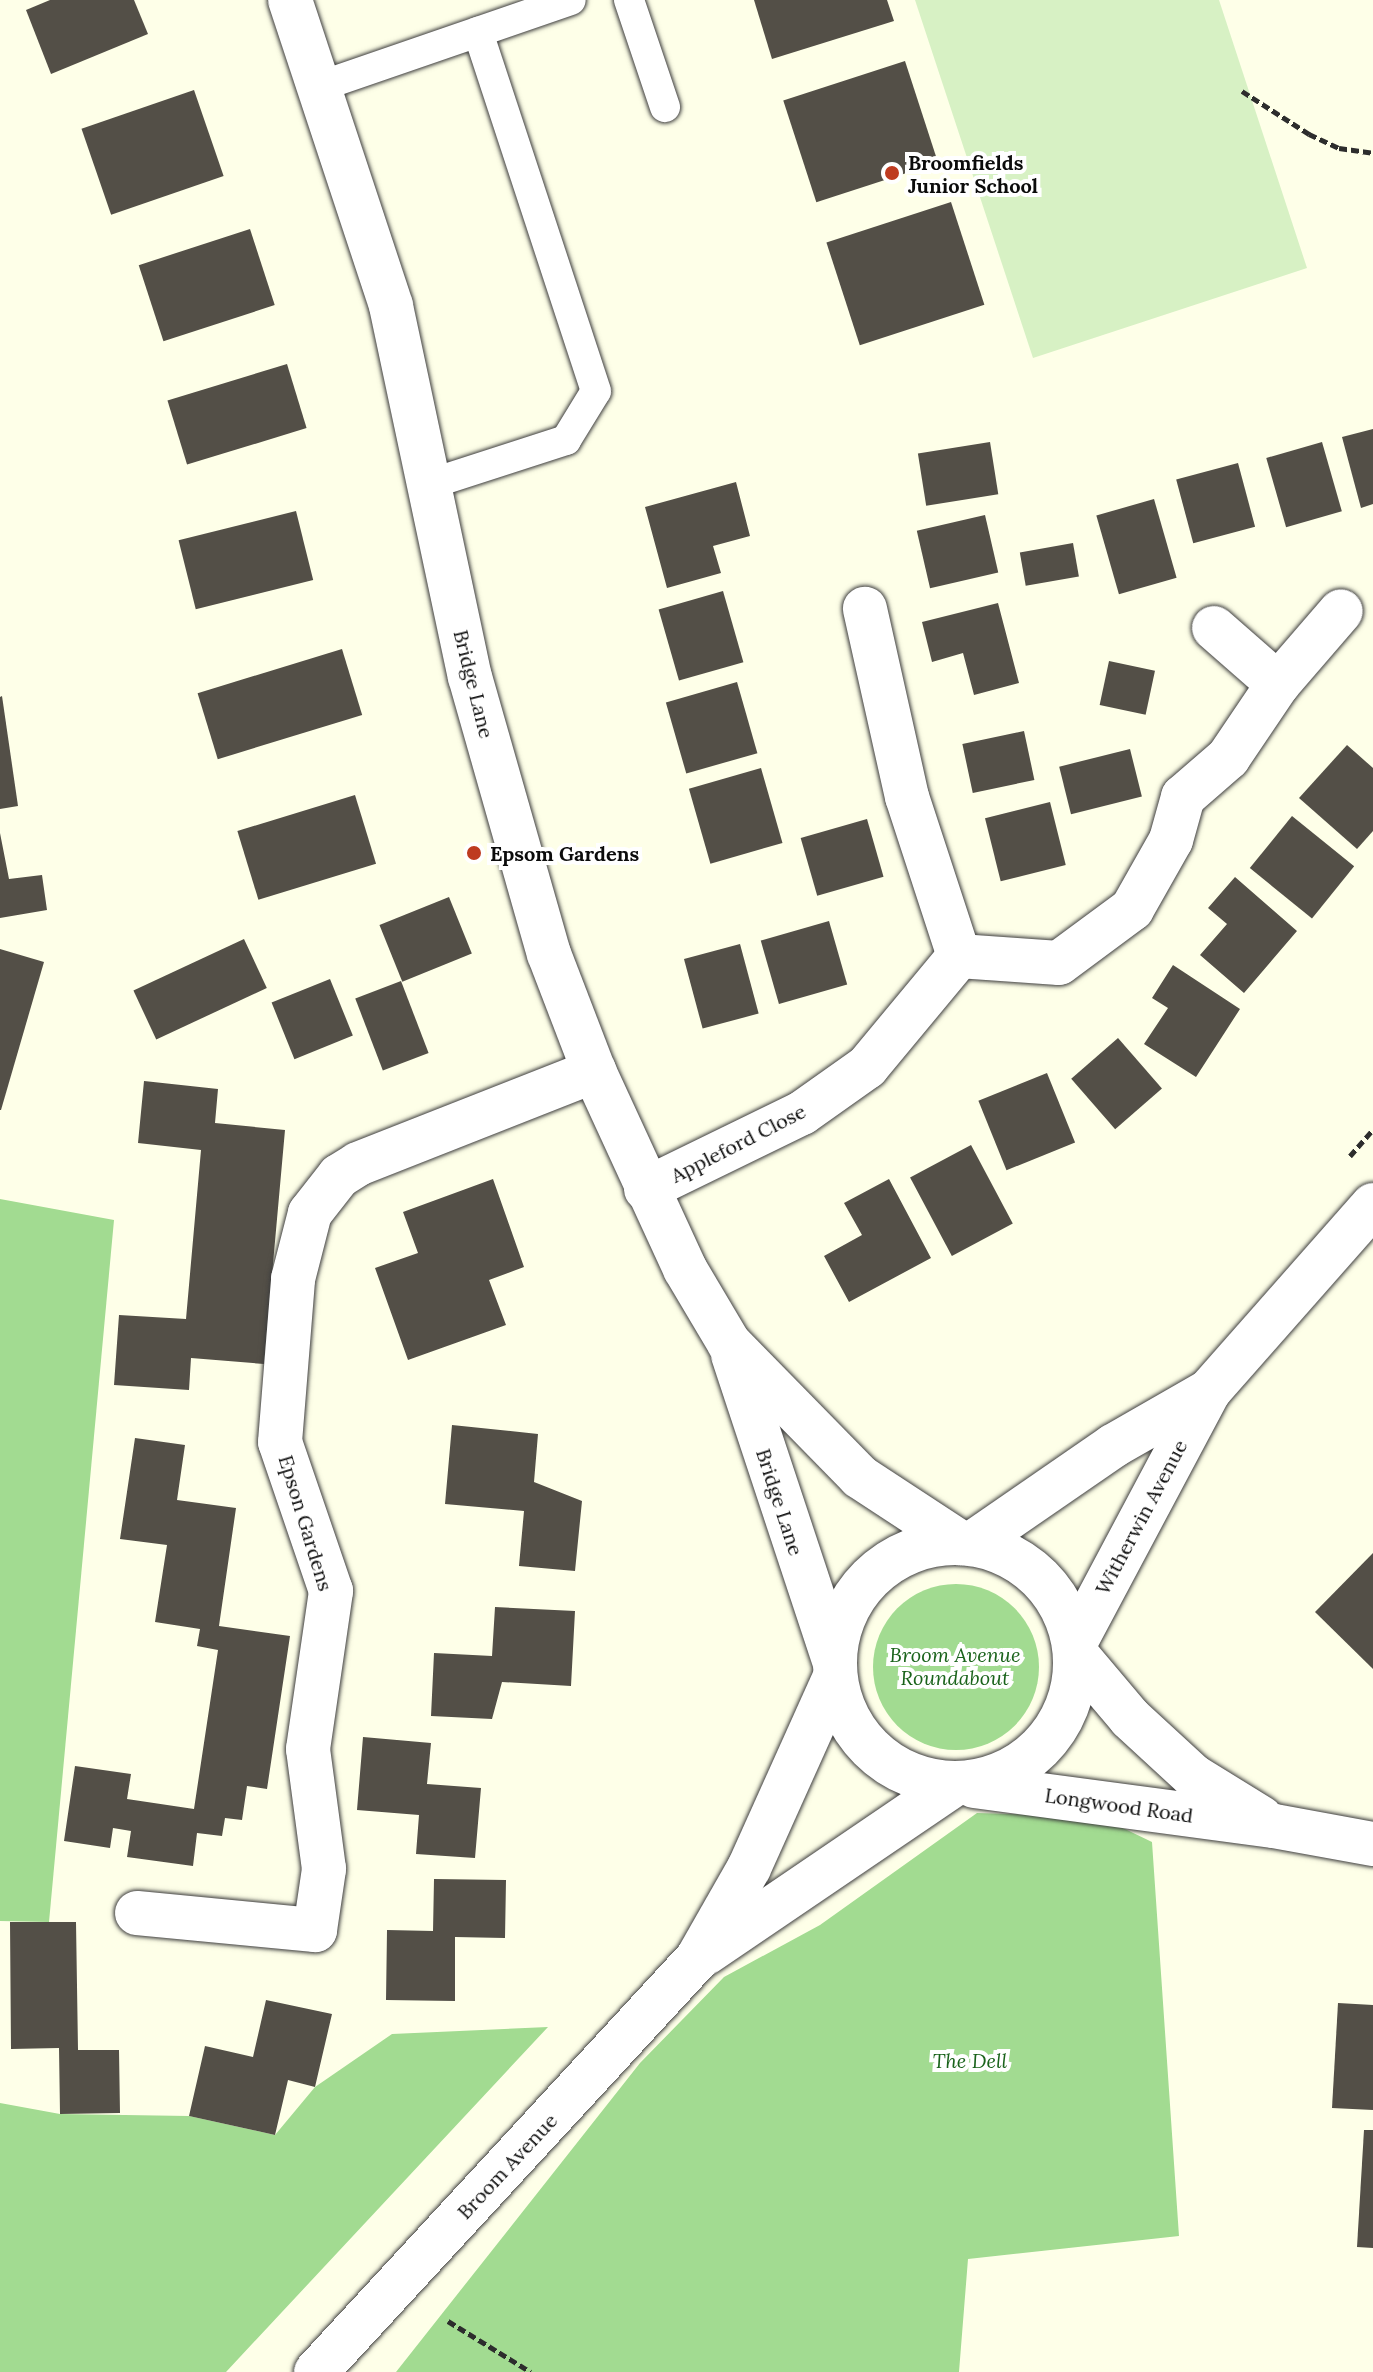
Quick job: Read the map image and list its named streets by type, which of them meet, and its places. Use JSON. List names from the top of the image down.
{
  "streets": {
    "street": [
      "Bridge Lane",
      "Appleford Close",
      "Witherwin Avenue",
      "Epson Gardens",
      "Longwood Road",
      "Broom Avenue"
    ]
  },
  "crossings": [
    ["Bridge Lane", "Appleford Close"],
    ["Bridge Lane", "Witherwin Avenue"],
    ["Bridge Lane", "Epson Gardens"],
    ["Bridge Lane", "Longwood Road"],
    ["Bridge Lane", "Broom Avenue"],
    ["Witherwin Avenue", "Longwood Road"],
    ["Witherwin Avenue", "Broom Avenue"],
    ["Longwood Road", "Broom Avenue"]
  ],
  "parks": ["Broom Avenue Roundabout", "The Dell"],
  "places": ["Broomfields Junior School", "Epsom Gardens"]
}
